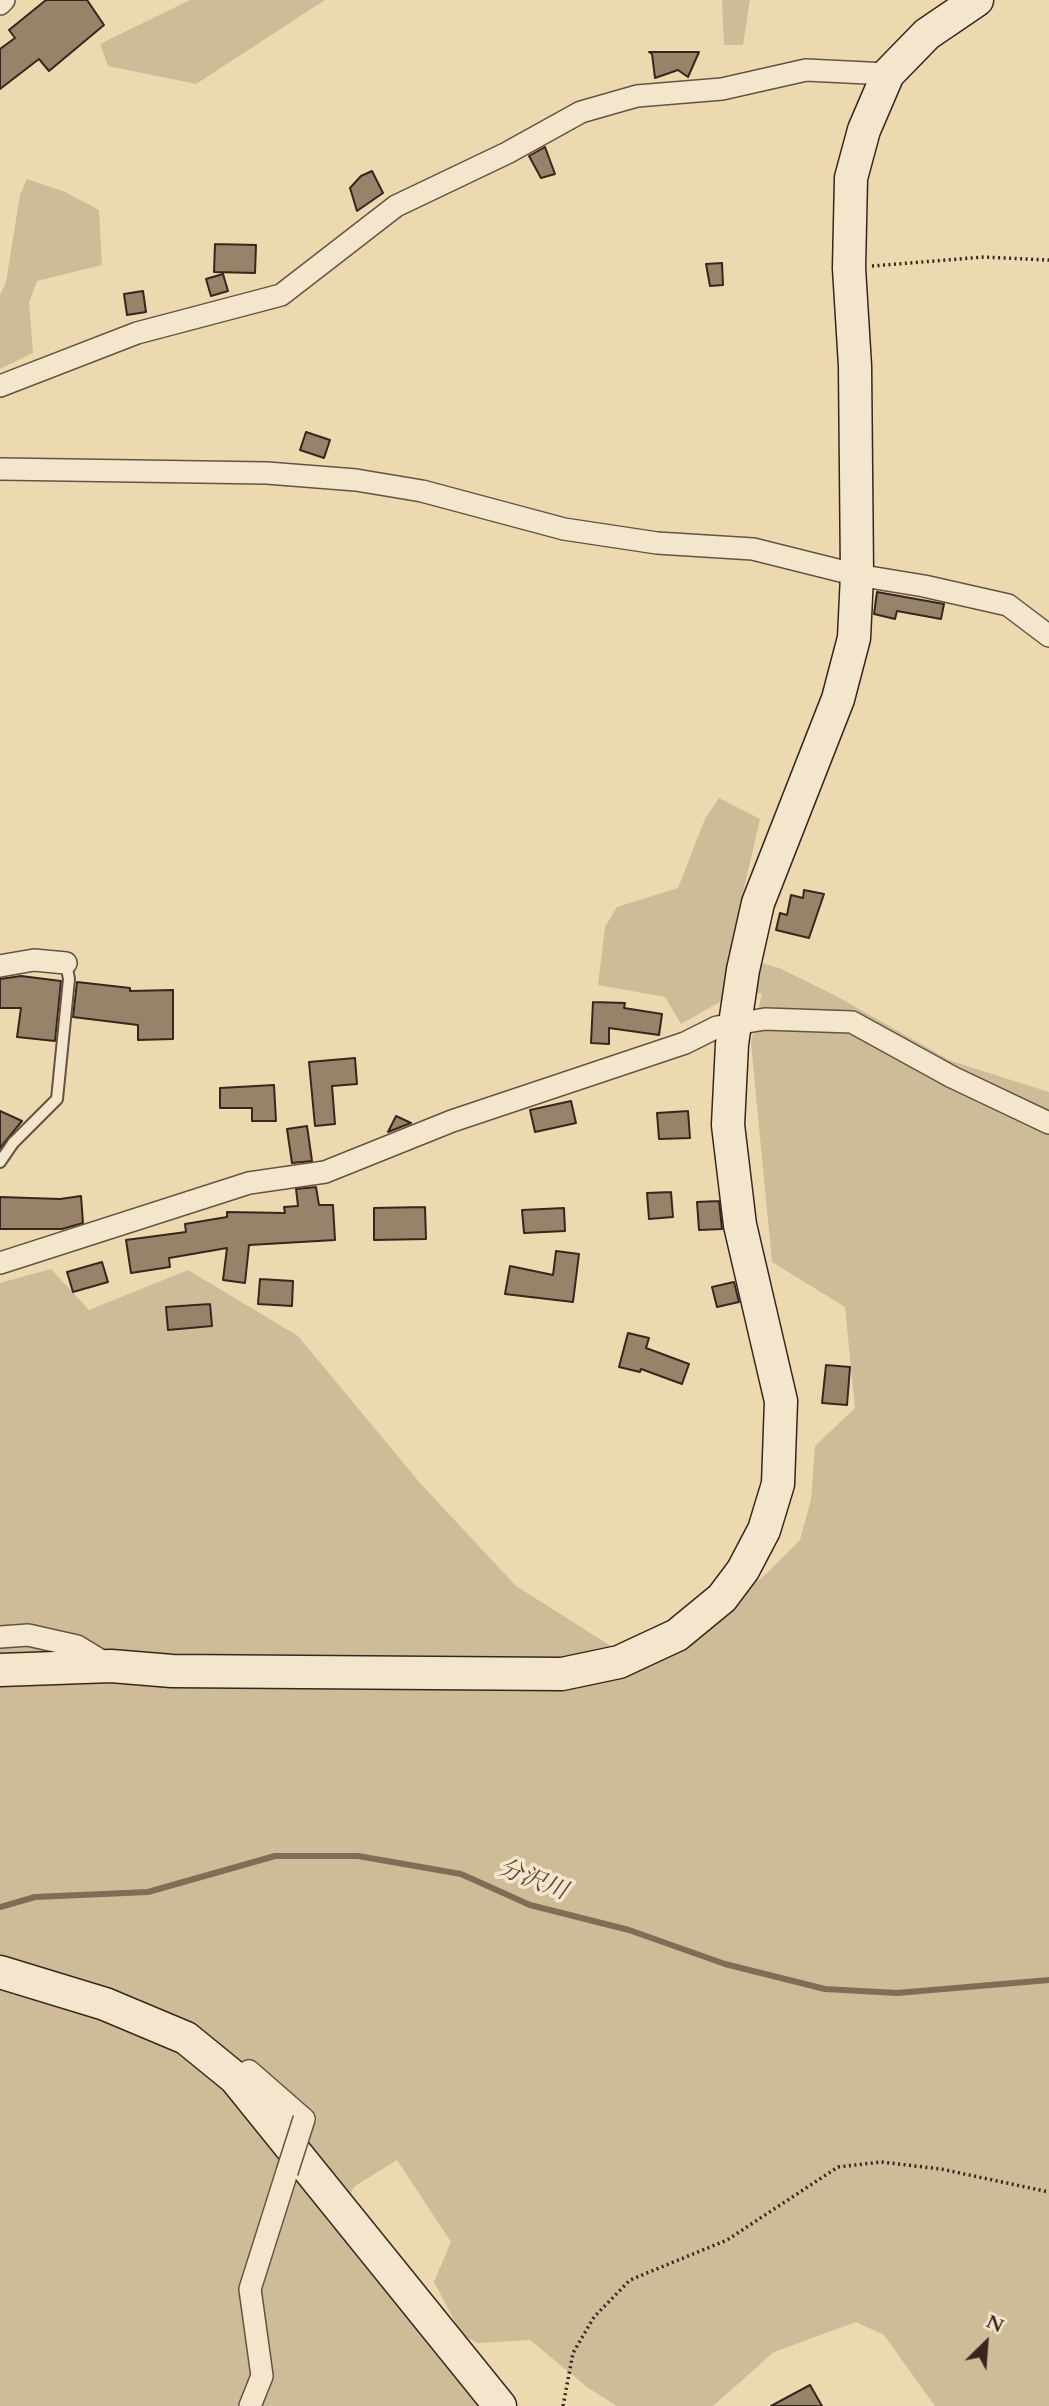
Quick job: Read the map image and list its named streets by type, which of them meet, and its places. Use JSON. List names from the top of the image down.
{
  "water": ["分沢川"],
  "north": "top right"
}
